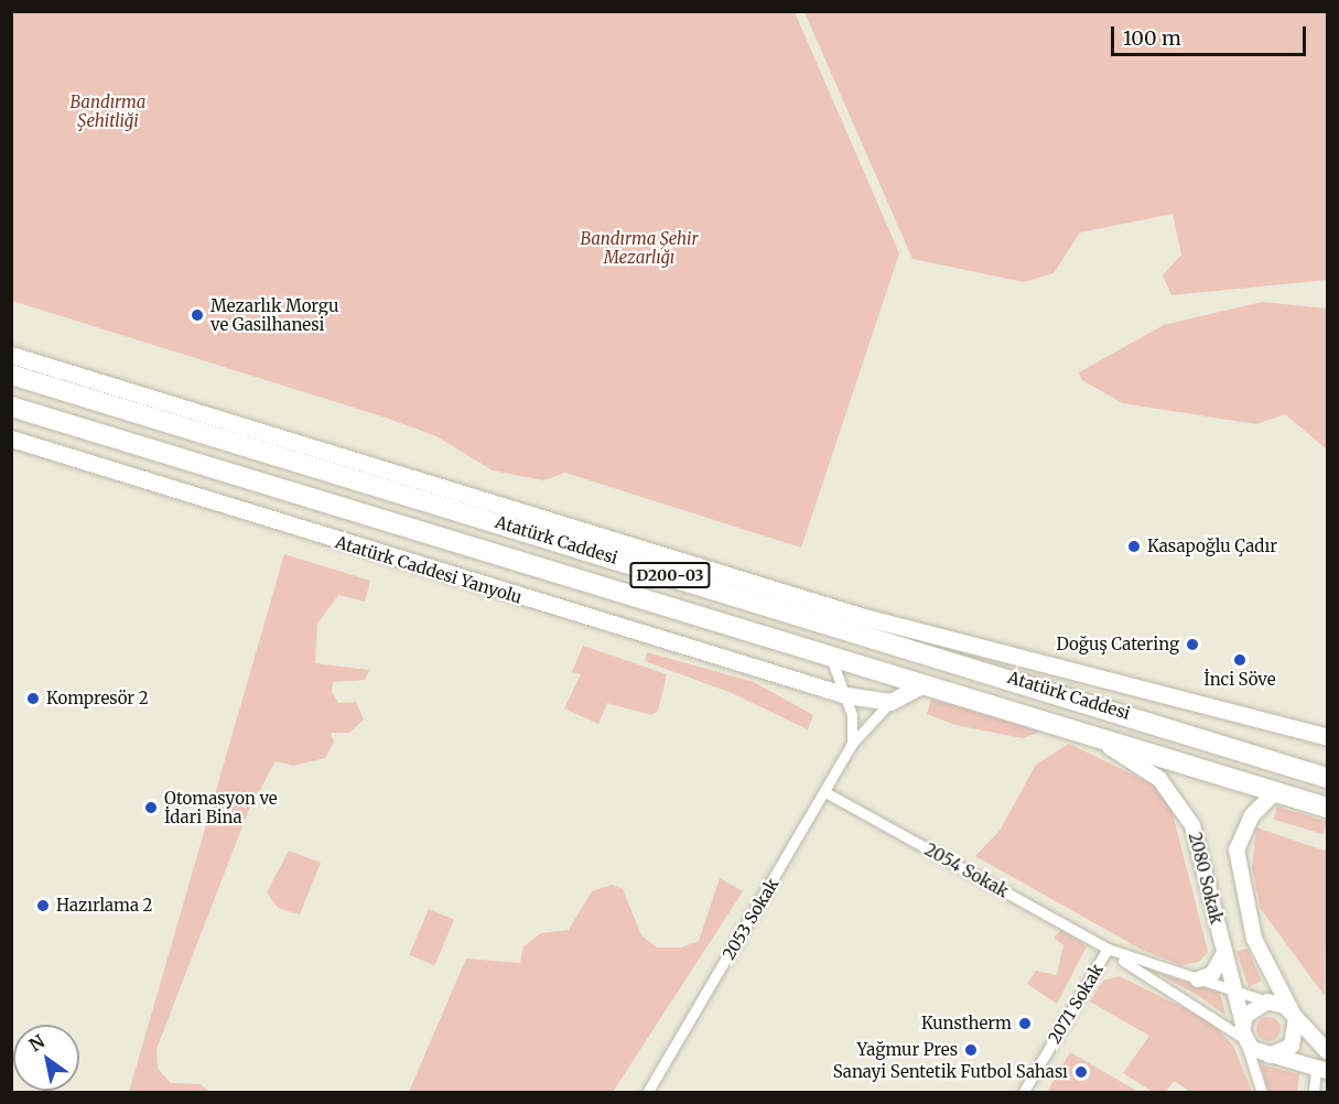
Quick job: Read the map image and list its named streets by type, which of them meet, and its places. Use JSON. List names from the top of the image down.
{
  "streets": {
    "highway": ["Atatürk Caddesi", "D200-03"],
    "main road": ["Atatürk Caddesi Yanyolu"],
    "street": [
      "2054 Sokak",
      "2080 Sokak",
      "2053 Sokak",
      "2071 Sokak"
    ]
  },
  "crossings": [
    ["Atatürk Caddesi", "2080 Sokak"],
    ["Atatürk Caddesi Yanyolu", "2053 Sokak"],
    ["2054 Sokak", "2080 Sokak"],
    ["2054 Sokak", "2053 Sokak"],
    ["2054 Sokak", "2071 Sokak"]
  ],
  "parks": ["Bandırma Şehitliği", "Bandırma Şehir Mezarlığı"],
  "places": [
    "Mezarlık Morgu ve Gasilhanesi",
    "Kasapoğlu Çadır",
    "Doğuş Catering",
    "İnci Söve",
    "Kompresör 2",
    "Otomasyon ve İdari Bina",
    "Hazırlama 2",
    "Kunstherm",
    "Yağmur Pres",
    "Sanayi Sentetik Futbol Sahası"
  ],
  "scale_bar": "100 m",
  "north": "top left"
}
